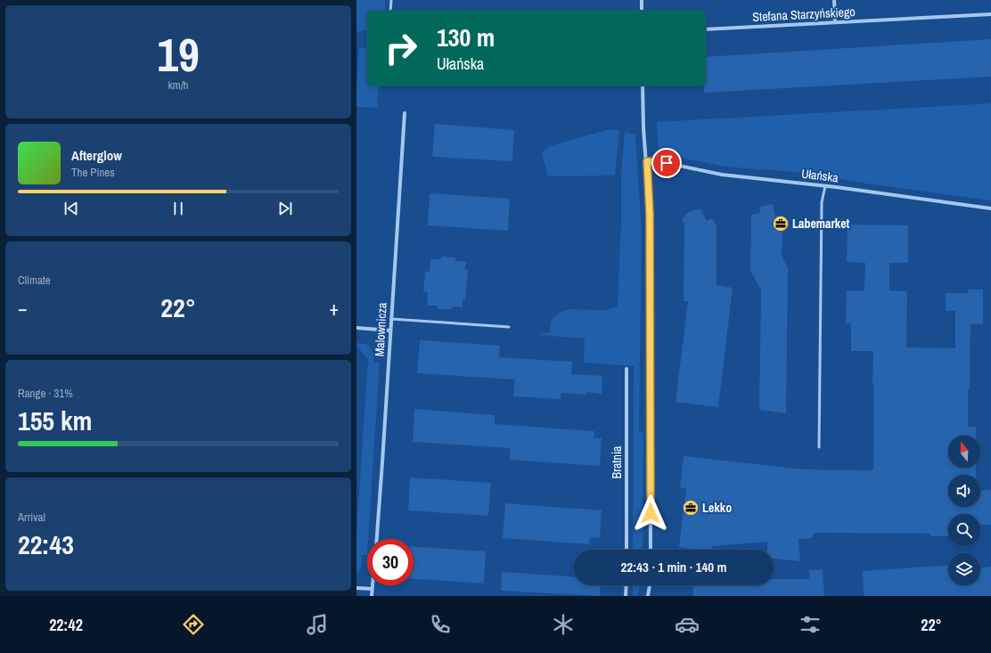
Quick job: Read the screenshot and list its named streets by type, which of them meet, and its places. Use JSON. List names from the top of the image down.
{
  "streets": {
    "street": [
      "Stefana Starzyńskiego",
      "Ułańska",
      "Malownicza",
      "Bratnia"
    ]
  },
  "places": {
    "office": ["Labemarket", "Lekko"]
  },
  "north": "top",
  "page": {
    "tile": [
      ["19", "km/h"],
      "Climate",
      ["Range · 31%", "155 km"],
      ["Arrival", "22:43"]
    ],
    "turn": ["130 m", "Ułańska"],
    "song": ["Afterglow", "The Pines"],
    "heat": ["−", "22°", "+"],
    "limit": "30",
    "trip": "22:43 · 1 min · 140 m",
    "tabs": ["22:42", "22°"]
  }
}
